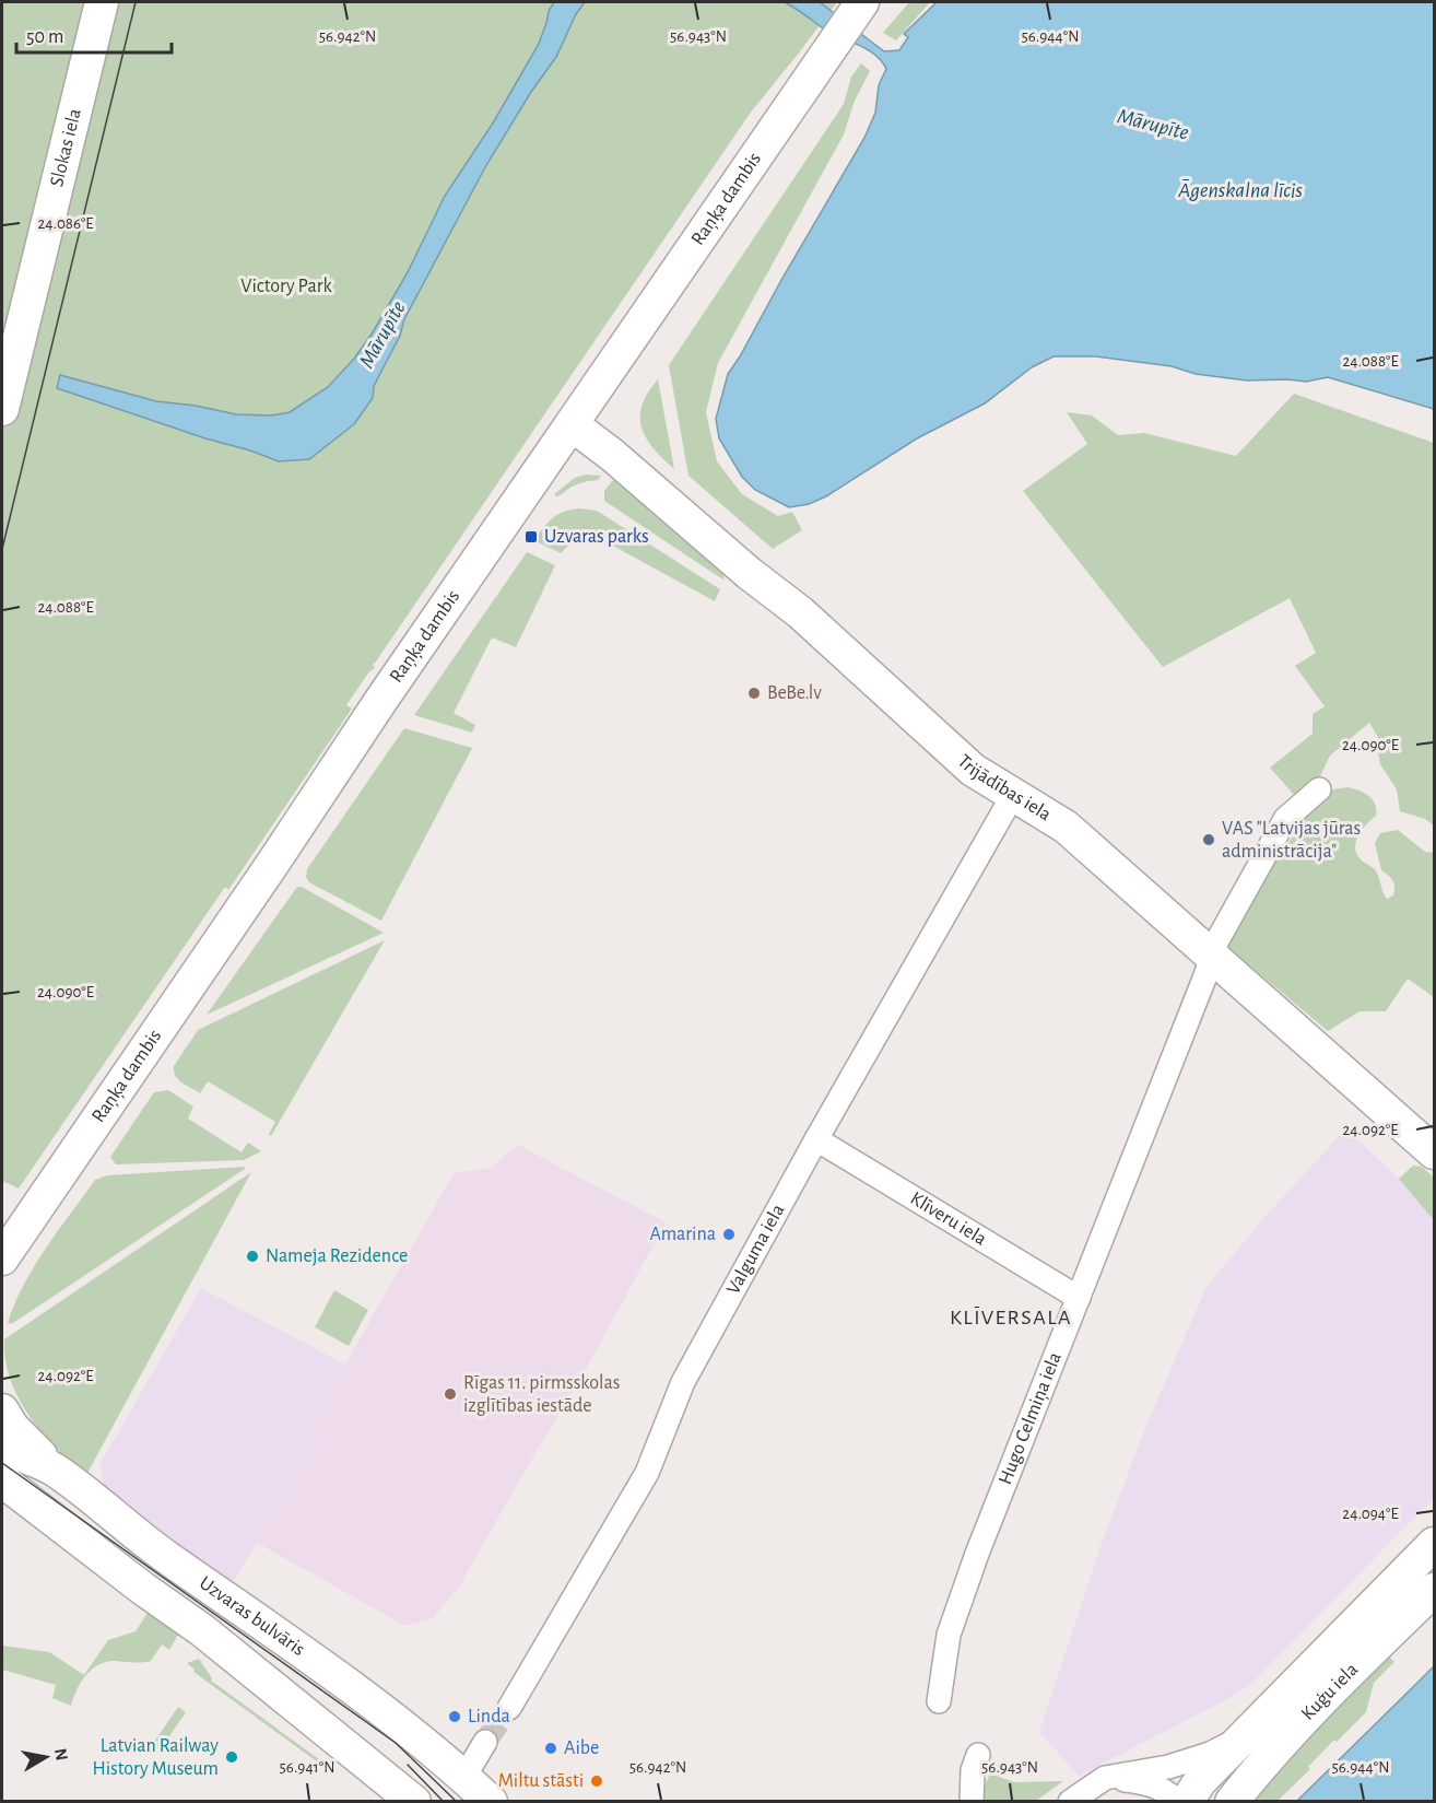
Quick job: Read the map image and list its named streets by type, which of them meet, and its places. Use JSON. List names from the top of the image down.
{
  "streets": {
    "main road": [
      "Slokas iela",
      "Raņķa dambis",
      "Trijādības iela",
      "Uzvaras bulvāris",
      "Kuģu iela"
    ],
    "street": ["Klīveru iela", "Valguma iela", "Hugo Celmiņa iela"]
  },
  "crossings": [
    ["Raņķa dambis", "Trijādības iela"],
    ["Trijādības iela", "Valguma iela"],
    ["Trijādības iela", "Hugo Celmiņa iela"],
    ["Klīveru iela", "Valguma iela"],
    ["Klīveru iela", "Hugo Celmiņa iela"]
  ],
  "districts": ["KLĪVERSALA"],
  "water": ["Mārupīte", "Āgenskalna līcis"],
  "parks": ["Victory Park"],
  "places": {
    "transit": ["Uzvaras parks"],
    "other": [
      "BeBe.lv",
      "VAS \"Latvijas jūras administrācija\"",
      "Amarina",
      "Nameja Rezidence",
      "Rīgas 11. pirmsskolas izglītības iestāde",
      "Linda",
      "Aibe",
      "Latvian Railway History Museum",
      "Miltu stāsti"
    ]
  },
  "scale_bar": "50 m",
  "north": "right",
  "coordinates": [
    "56.942°N",
    "56.943°N",
    "56.944°N",
    "24.086°E",
    "24.088°E",
    "24.090°E",
    "24.092°E",
    "24.094°E",
    "56.941°N"
  ]
}
